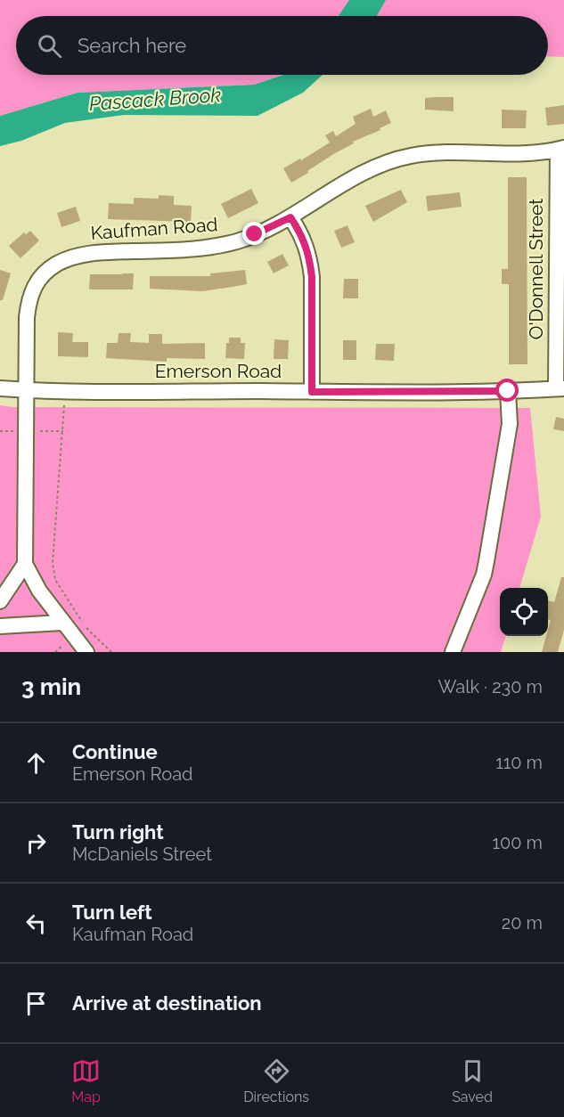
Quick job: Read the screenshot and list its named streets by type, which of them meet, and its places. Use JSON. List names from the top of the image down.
{
  "streets": {
    "street": ["Kaufman Road", "O'Donnell Street", "Emerson Road"]
  },
  "crossings": [
    ["Kaufman Road", "O'Donnell Street"],
    ["Kaufman Road", "Emerson Road"],
    ["O'Donnell Street", "Emerson Road"]
  ],
  "water": ["Pascack Brook"],
  "page": {
    "search": "Search here",
    "heading": ["3 min", "Walk · 230 m"],
    "list": [
      ["Continue", "Emerson Road", "110 m"],
      ["Turn right", "McDaniels Street", "100 m"],
      ["Turn left", "Kaufman Road", "20 m"],
      "Arrive at destination"
    ],
    "nav": ["Map", "Directions", "Saved"]
  }
}
